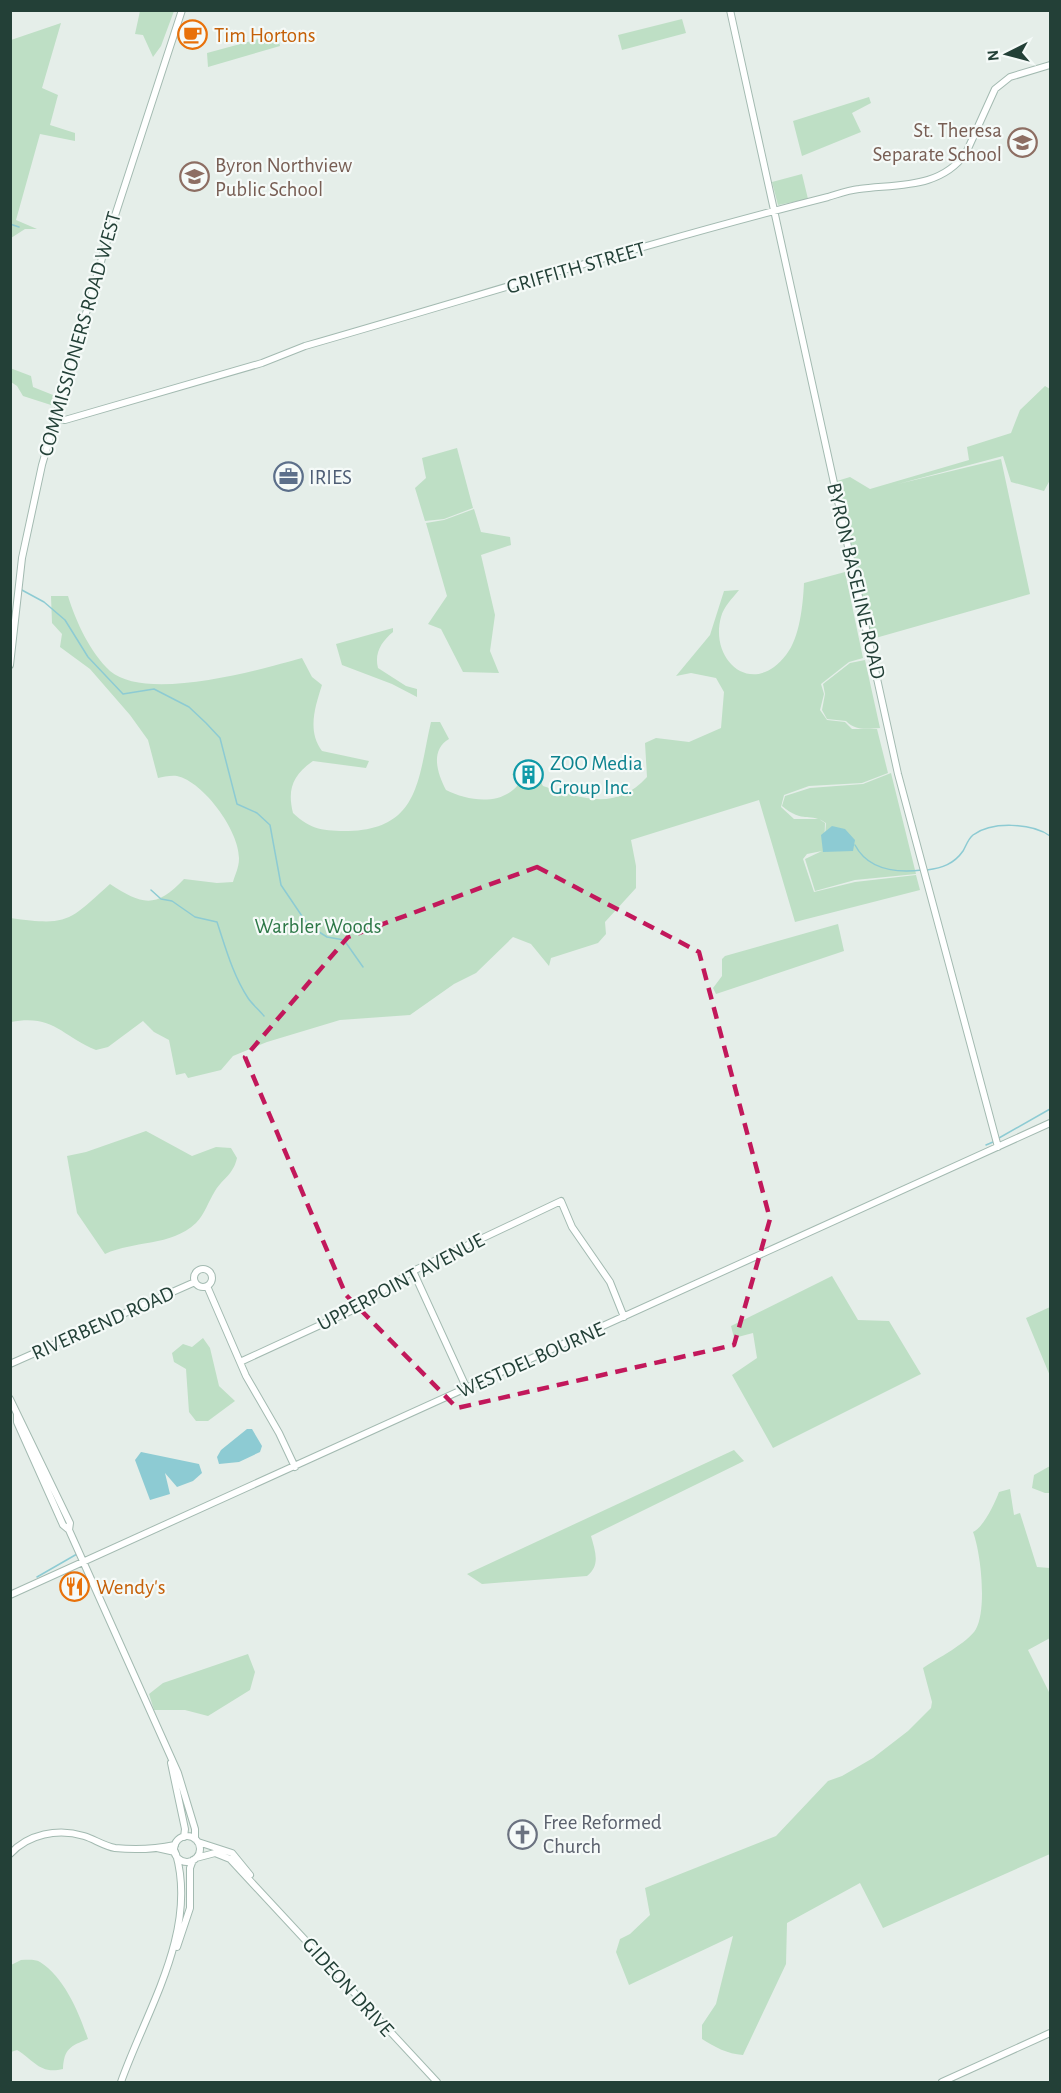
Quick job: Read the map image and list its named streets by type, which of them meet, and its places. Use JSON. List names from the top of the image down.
{
  "streets": {
    "main road": [
      "GRIFFITH STREET",
      "COMMISSIONERS ROAD WEST",
      "BYRON BASELINE ROAD",
      "UPPERPOINT AVENUE",
      "RIVERBEND ROAD",
      "WESTDEL BOURNE",
      "GIDEON DRIVE"
    ]
  },
  "crossings": [
    ["GRIFFITH STREET", "COMMISSIONERS ROAD WEST"],
    ["GRIFFITH STREET", "BYRON BASELINE ROAD"],
    ["BYRON BASELINE ROAD", "WESTDEL BOURNE"],
    ["UPPERPOINT AVENUE", "WESTDEL BOURNE"]
  ],
  "parks": ["Warbler Woods"],
  "places": {
    "cafe": ["Tim Hortons"],
    "school or university": ["St. Theresa Separate School", "Byron Northview Public School"],
    "office": ["IRIES"],
    "building": ["ZOO Media Group Inc."],
    "restaurant": ["Wendy's"],
    "church": ["Free Reformed Church"]
  },
  "north": "left"
}
